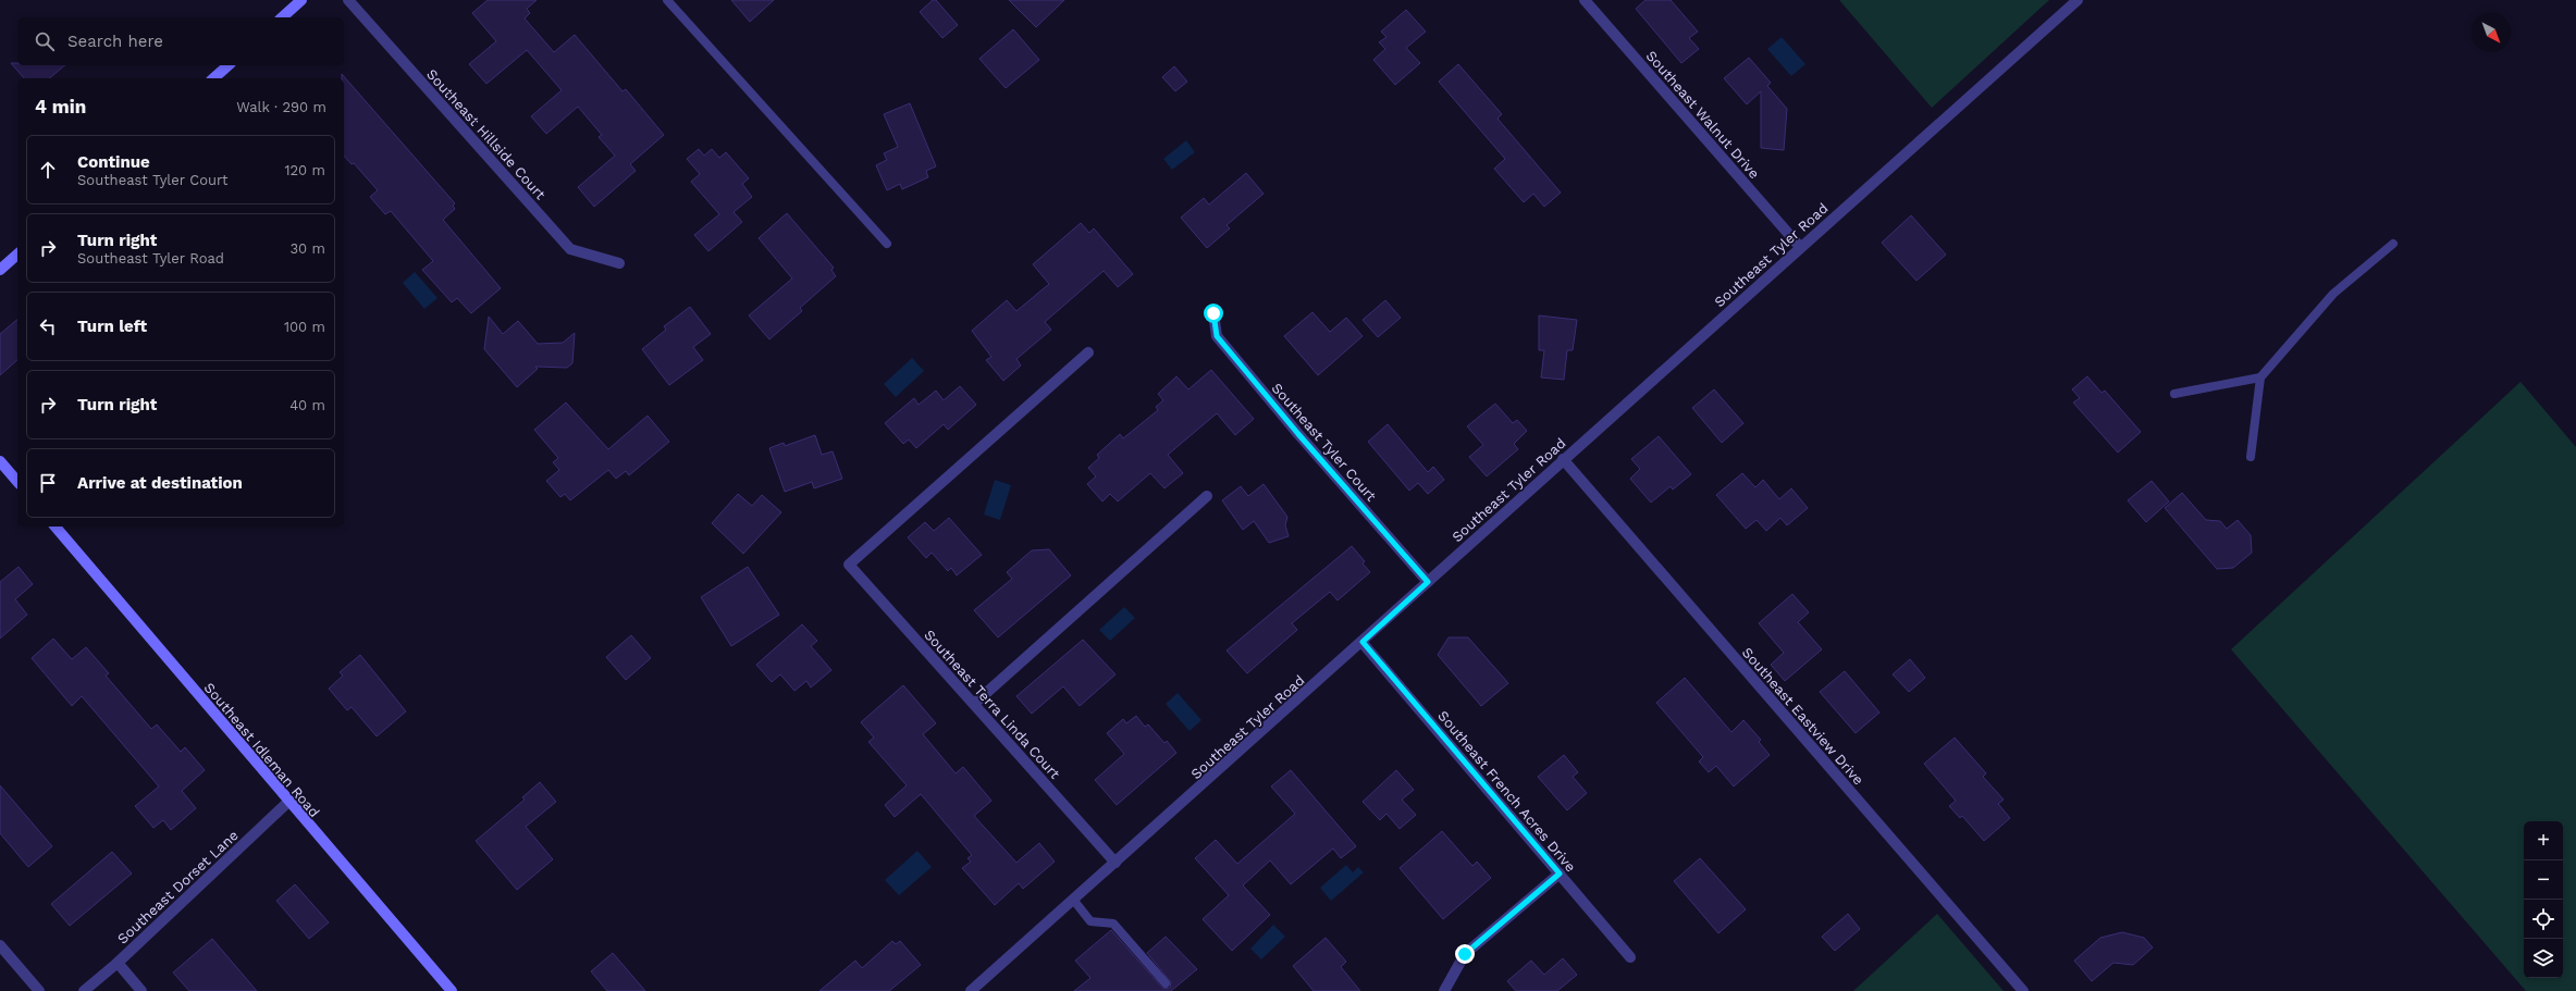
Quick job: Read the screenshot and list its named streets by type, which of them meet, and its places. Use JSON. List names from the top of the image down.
{
  "streets": {
    "main road": ["Southeast Idleman Road"],
    "street": [
      "Southeast Walnut Drive",
      "Southeast Hillside Court",
      "Southeast Tyler Road",
      "Southeast Tyler Court",
      "Southeast Terra Linda Court",
      "Southeast Eastview Drive",
      "Southeast French Acres Drive",
      "Southeast Dorset Lane"
    ]
  },
  "crossings": [
    ["Southeast Walnut Drive", "Southeast Tyler Road"],
    ["Southeast Tyler Road", "Southeast Tyler Court"],
    ["Southeast Tyler Road", "Southeast Terra Linda Court"],
    ["Southeast Tyler Road", "Southeast Eastview Drive"],
    ["Southeast Tyler Road", "Southeast French Acres Drive"],
    ["Southeast Idleman Road", "Southeast Dorset Lane"]
  ],
  "north": "bottom right",
  "page": {
    "search": "Search here",
    "heading": ["4 min", "Walk · 290 m"],
    "list": [
      ["Continue", "Southeast Tyler Court", "120 m"],
      ["Turn right", "Southeast Tyler Road", "30 m"],
      ["Turn left", "100 m"],
      ["Turn right", "40 m"],
      "Arrive at destination"
    ],
    "map_buttons": ["+", "−"]
  }
}
